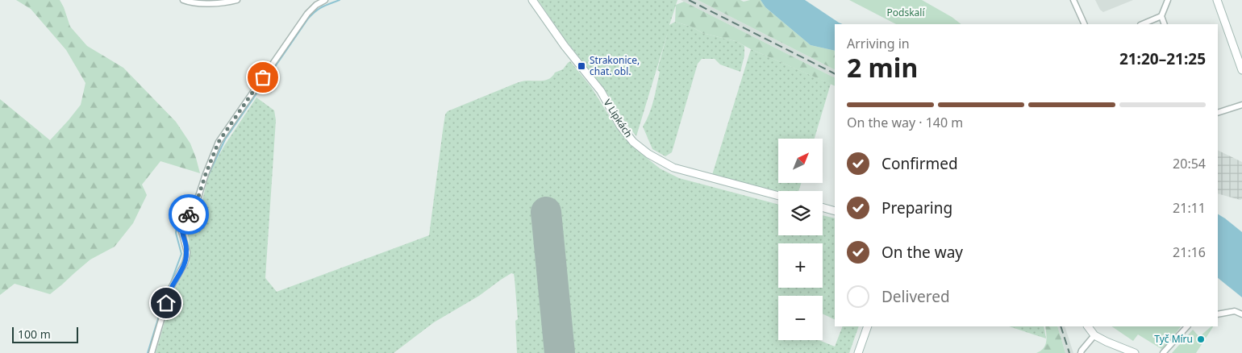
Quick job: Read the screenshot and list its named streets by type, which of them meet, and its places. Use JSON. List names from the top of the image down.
{
  "streets": {
    "street": ["V Lipkách"]
  },
  "parks": ["Podskalí"],
  "places": {
    "transit": ["Strakonice, chat. obl."],
    "other": ["Tyč Míru"]
  },
  "scale_bar": "100 m",
  "north": "top right",
  "page": {
    "heading": ["2 min", "Arriving in", "21:20–21:25"],
    "bar": "On the way · 140 m",
    "map_buttons": ["+", "−"],
    "list": [
      ["Confirmed", "20:54"],
      ["Preparing", "21:11"],
      ["On the way", "21:16"],
      "Delivered"
    ],
    "scale": "100 m"
  }
}
